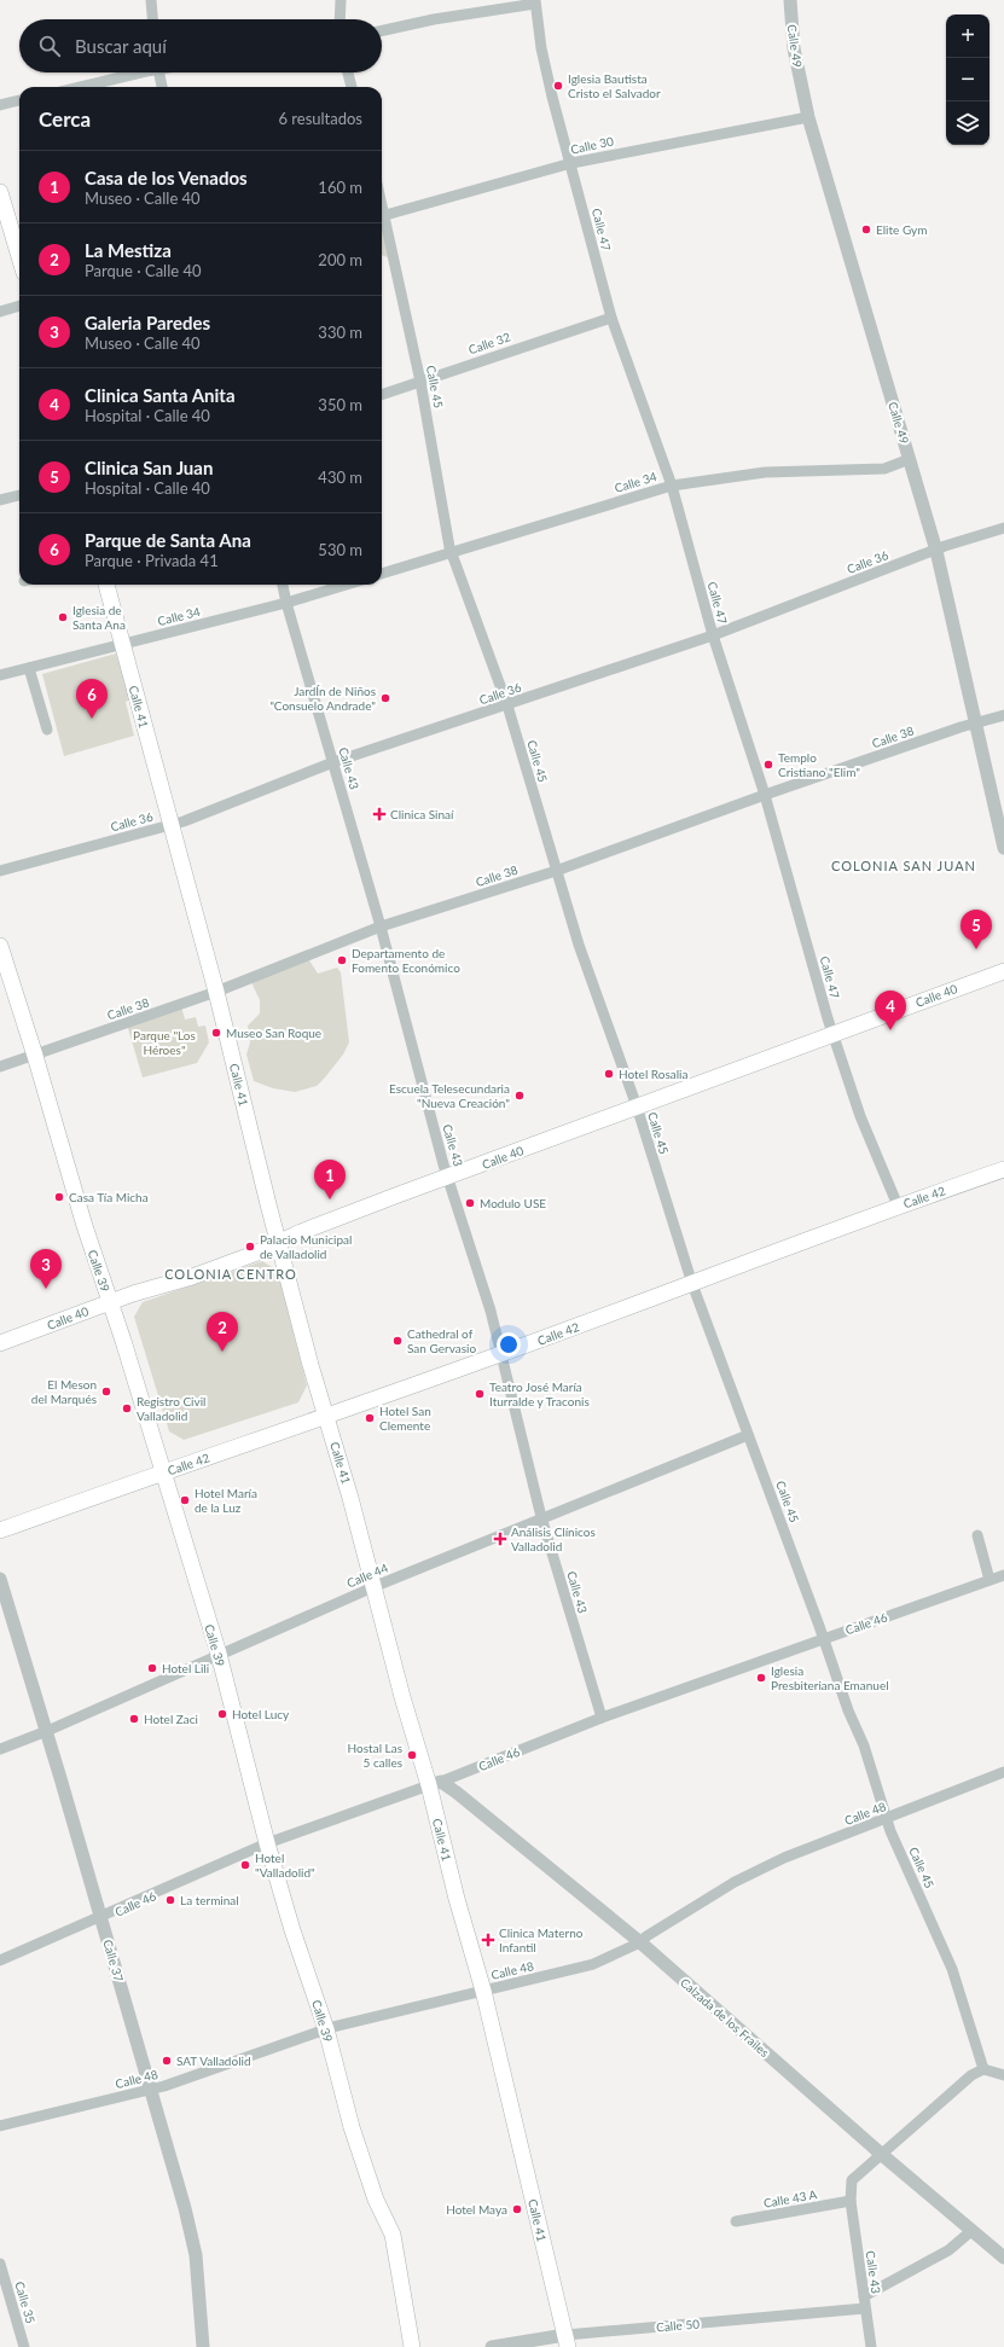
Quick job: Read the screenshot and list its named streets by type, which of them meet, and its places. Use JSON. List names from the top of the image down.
{
  "streets": {
    "main road": [
      "Calle 41",
      "Calle 40",
      "Calle 42",
      "Calle 39"
    ],
    "street": [
      "Calle 49",
      "Calle 30",
      "Calle 47",
      "Calle 32",
      "Calle 45",
      "Calle 34",
      "Calle 36",
      "Calle 38",
      "Calle 43",
      "Calle 44",
      "Calle 46",
      "Calle 48",
      "Calle 37",
      "Calzada de los Frailes",
      "Calle 43 A",
      "Calle 35",
      "Calle 50"
    ]
  },
  "crossings": [
    ["Calle 49", "Calle 30"],
    ["Calle 49", "Calle 34"],
    ["Calle 49", "Calle 36"],
    ["Calle 49", "Calle 38"],
    ["Calle 30", "Calle 47"],
    ["Calle 30", "Calle 45"],
    ["Calle 47", "Calle 32"],
    ["Calle 47", "Calle 34"],
    ["Calle 47", "Calle 36"],
    ["Calle 47", "Calle 38"],
    ["Calle 47", "Calle 40"],
    ["Calle 47", "Calle 42"],
    ["Calle 32", "Calle 45"],
    ["Calle 45", "Calle 34"],
    ["Calle 45", "Calle 36"],
    ["Calle 45", "Calle 38"],
    ["Calle 45", "Calle 40"],
    ["Calle 45", "Calle 42"],
    ["Calle 45", "Calle 44"],
    ["Calle 45", "Calle 46"],
    ["Calle 45", "Calle 48"],
    ["Calle 34", "Calle 41"],
    ["Calle 34", "Calle 43"],
    ["Calle 36", "Calle 41"],
    ["Calle 36", "Calle 43"],
    ["Calle 41", "Calle 38"],
    ["Calle 41", "Calle 40"],
    ["Calle 41", "Calle 42"],
    ["Calle 41", "Calle 44"],
    ["Calle 41", "Calle 46"],
    ["Calle 41", "Calle 48"],
    ["Calle 41", "Calzada de los Frailes"],
    ["Calle 41", "Calle 50"],
    ["Calle 38", "Calle 43"],
    ["Calle 38", "Calle 39"],
    ["Calle 43", "Calle 40"],
    ["Calle 43", "Calle 42"],
    ["Calle 43", "Calle 44"],
    ["Calle 43", "Calle 46"],
    ["Calle 43", "Calle 43 A"],
    ["Calle 43", "Calle 50"],
    ["Calle 40", "Calle 39"],
    ["Calle 42", "Calle 39"],
    ["Calle 39", "Calle 44"],
    ["Calle 39", "Calle 46"],
    ["Calle 39", "Calle 48"],
    ["Calle 44", "Calle 37"],
    ["Calle 46", "Calle 37"],
    ["Calle 46", "Calzada de los Frailes"],
    ["Calle 48", "Calle 37"],
    ["Calle 48", "Calzada de los Frailes"]
  ],
  "districts": ["COLONIA SAN JUAN", "COLONIA CENTRO"],
  "parks": ["Parque \"Los Héroes\""],
  "places": {
    "other": [
      "Iglesia Bautista Cristo el Salvador",
      "Elite Gym",
      "Iglesia de Santa Ana",
      "JardÍn de Niños \"Consuelo Andrade\"",
      "Templo Cristiano \"Elim\"",
      "Departamento de Fomento Económico",
      "Museo San Roque",
      "Hotel Rosalia",
      "Escuela Telesecundaria \"Nueva Creación\"",
      "Casa Tía Micha",
      "Modulo USE",
      "Palacio Municipal de Valladolid",
      "Cathedral of San Gervasio",
      "El Meson del Marqués",
      "Teatro José María Iturralde y Traconis",
      "Registro Civil Valladolid",
      "Hotel San Clemente",
      "Hotel María de la Luz",
      "Hotel Lili",
      "Iglesia Presbiteriana Emanuel",
      "Hotel Lucy",
      "Hotel Zaci",
      "Hostal Las 5 calles",
      "Hotel \"Valladolid\"",
      "La terminal",
      "SAT Valladolid",
      "Hotel Maya"
    ],
    "health": ["Clinica Sinaí", "Análisis Clínicos Valladolid", "Clinica Materno Infantil"]
  },
  "page": {
    "map_buttons": ["+", "−"],
    "search": "Buscar aquí",
    "heading": ["Cerca", "6 resultados"],
    "list": [
      {
        "mark": "1",
        "name": "Casa de los Venados",
        "note": "Museo · Calle 40",
        "value": "160 m"
      },
      {
        "mark": "2",
        "name": "La Mestiza",
        "note": "Parque · Calle 40",
        "value": "200 m"
      },
      {
        "mark": "3",
        "name": "Galeria Paredes",
        "note": "Museo · Calle 40",
        "value": "330 m"
      },
      {
        "mark": "4",
        "name": "Clinica Santa Anita",
        "note": "Hospital · Calle 40",
        "value": "350 m"
      },
      {
        "mark": "5",
        "name": "Clinica San Juan",
        "note": "Hospital · Calle 40",
        "value": "430 m"
      },
      {
        "mark": "6",
        "name": "Parque de Santa Ana",
        "note": "Parque · Privada 41",
        "value": "530 m"
      }
    ],
    "pins": [
      "6",
      "5",
      "4",
      "1",
      "3",
      "2"
    ]
  }
}
